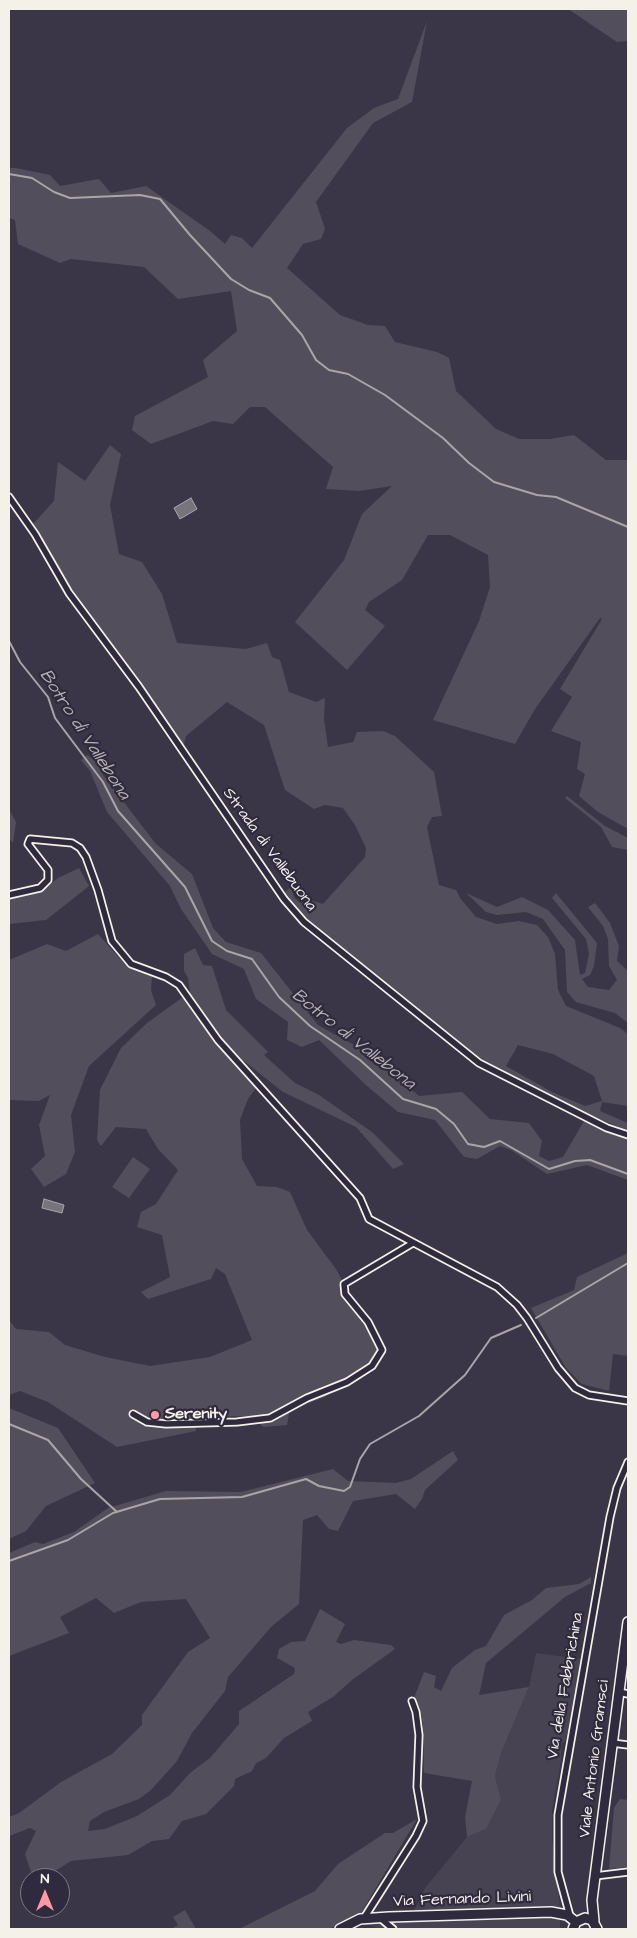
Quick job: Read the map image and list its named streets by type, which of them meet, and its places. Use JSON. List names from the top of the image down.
{
  "streets": {
    "main road": ["Viale Antonio Gramsci", "Via Fernando Livini"],
    "street": ["Strada di Vallebuona", "Via della Fabbrichina"]
  },
  "crossings": [
    ["Via della Fabbrichina", "Viale Antonio Gramsci"],
    ["Via della Fabbrichina", "Via Fernando Livini"],
    ["Viale Antonio Gramsci", "Via Fernando Livini"]
  ],
  "water": ["Botro di Vallebona"],
  "places": ["Serenity"],
  "north": "top"
}
